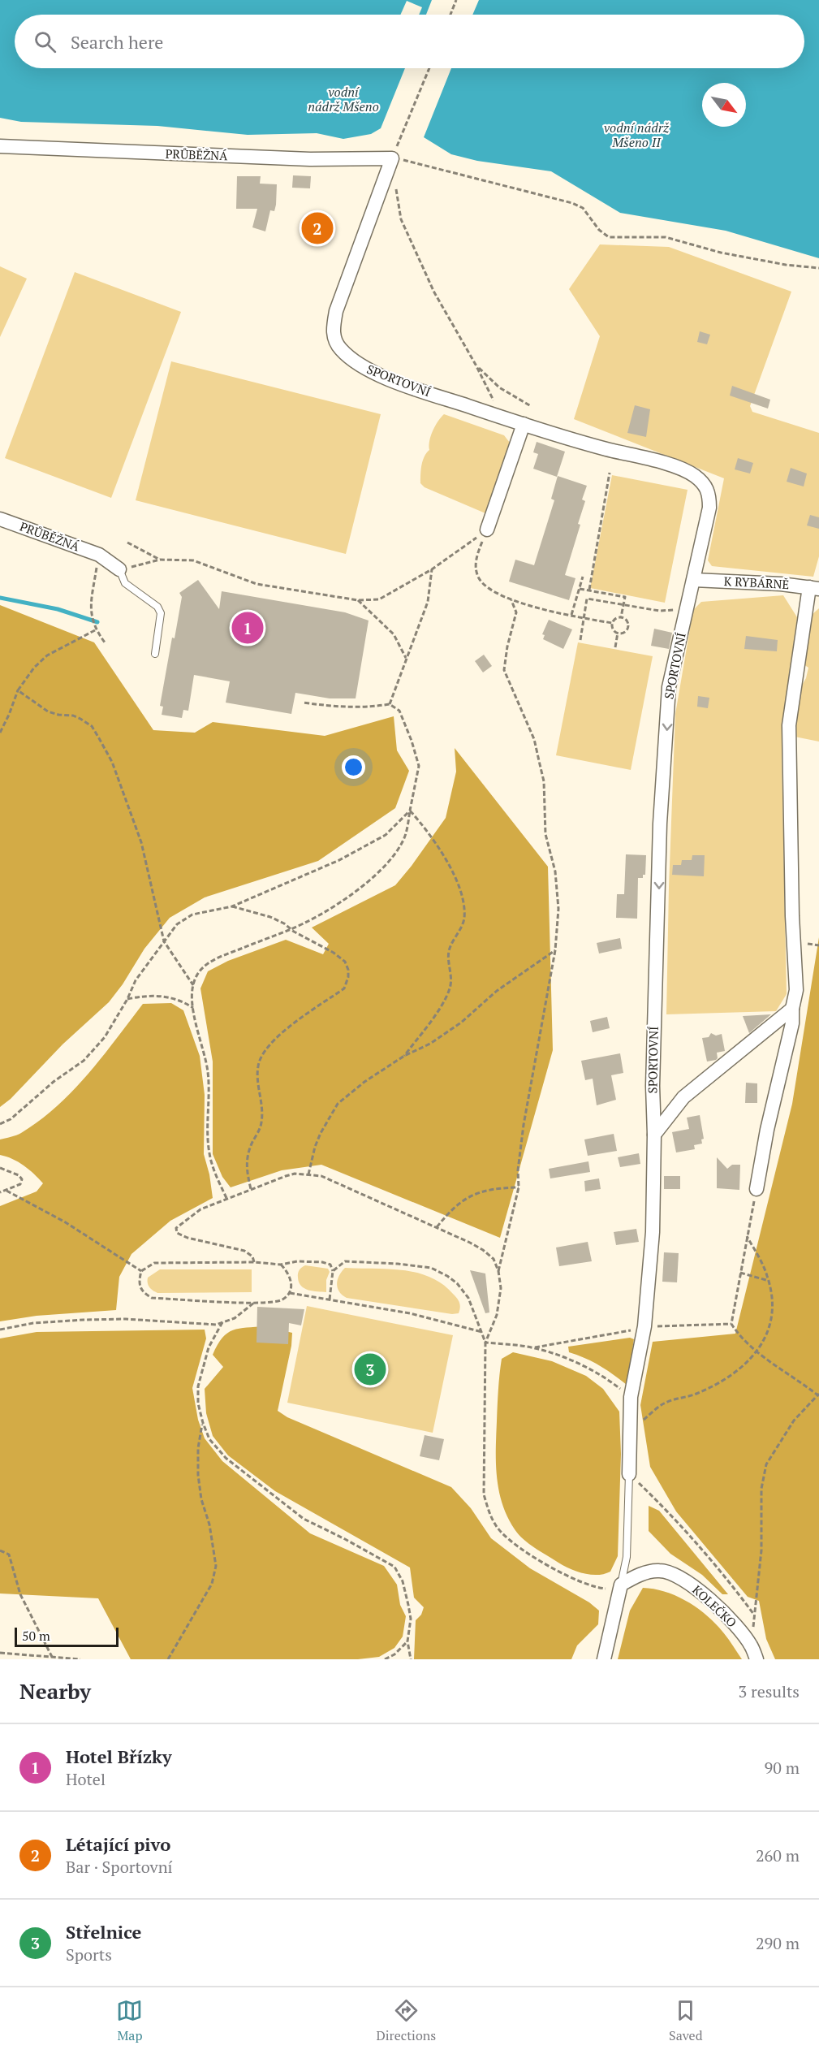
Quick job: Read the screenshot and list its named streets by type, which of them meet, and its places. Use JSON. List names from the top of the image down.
{
  "streets": {
    "street": [
      "PRŮBĚŽNÁ",
      "SPORTOVNÍ",
      "K RYBÁRNĚ",
      "KOLEČKO"
    ]
  },
  "crossings": [
    ["PRŮBĚŽNÁ", "SPORTOVNÍ"],
    ["SPORTOVNÍ", "K RYBÁRNĚ"]
  ],
  "water": ["vodní nádrž Mšeno", "vodní nádrž Mšeno II"],
  "scale_bar": "50 m",
  "north": "bottom right",
  "page": {
    "search": "Search here",
    "pins": ["2", "1", "3"],
    "scale": "50 m",
    "heading": ["Nearby", "3 results"],
    "list": [
      {
        "mark": "1",
        "name": "Hotel Břízky",
        "note": "Hotel",
        "value": "90 m"
      },
      {
        "mark": "2",
        "name": "Létající pivo",
        "note": "Bar · Sportovní",
        "value": "260 m"
      },
      {
        "mark": "3",
        "name": "Střelnice",
        "note": "Sports",
        "value": "290 m"
      }
    ],
    "nav": ["Map", "Directions", "Saved"]
  }
}
